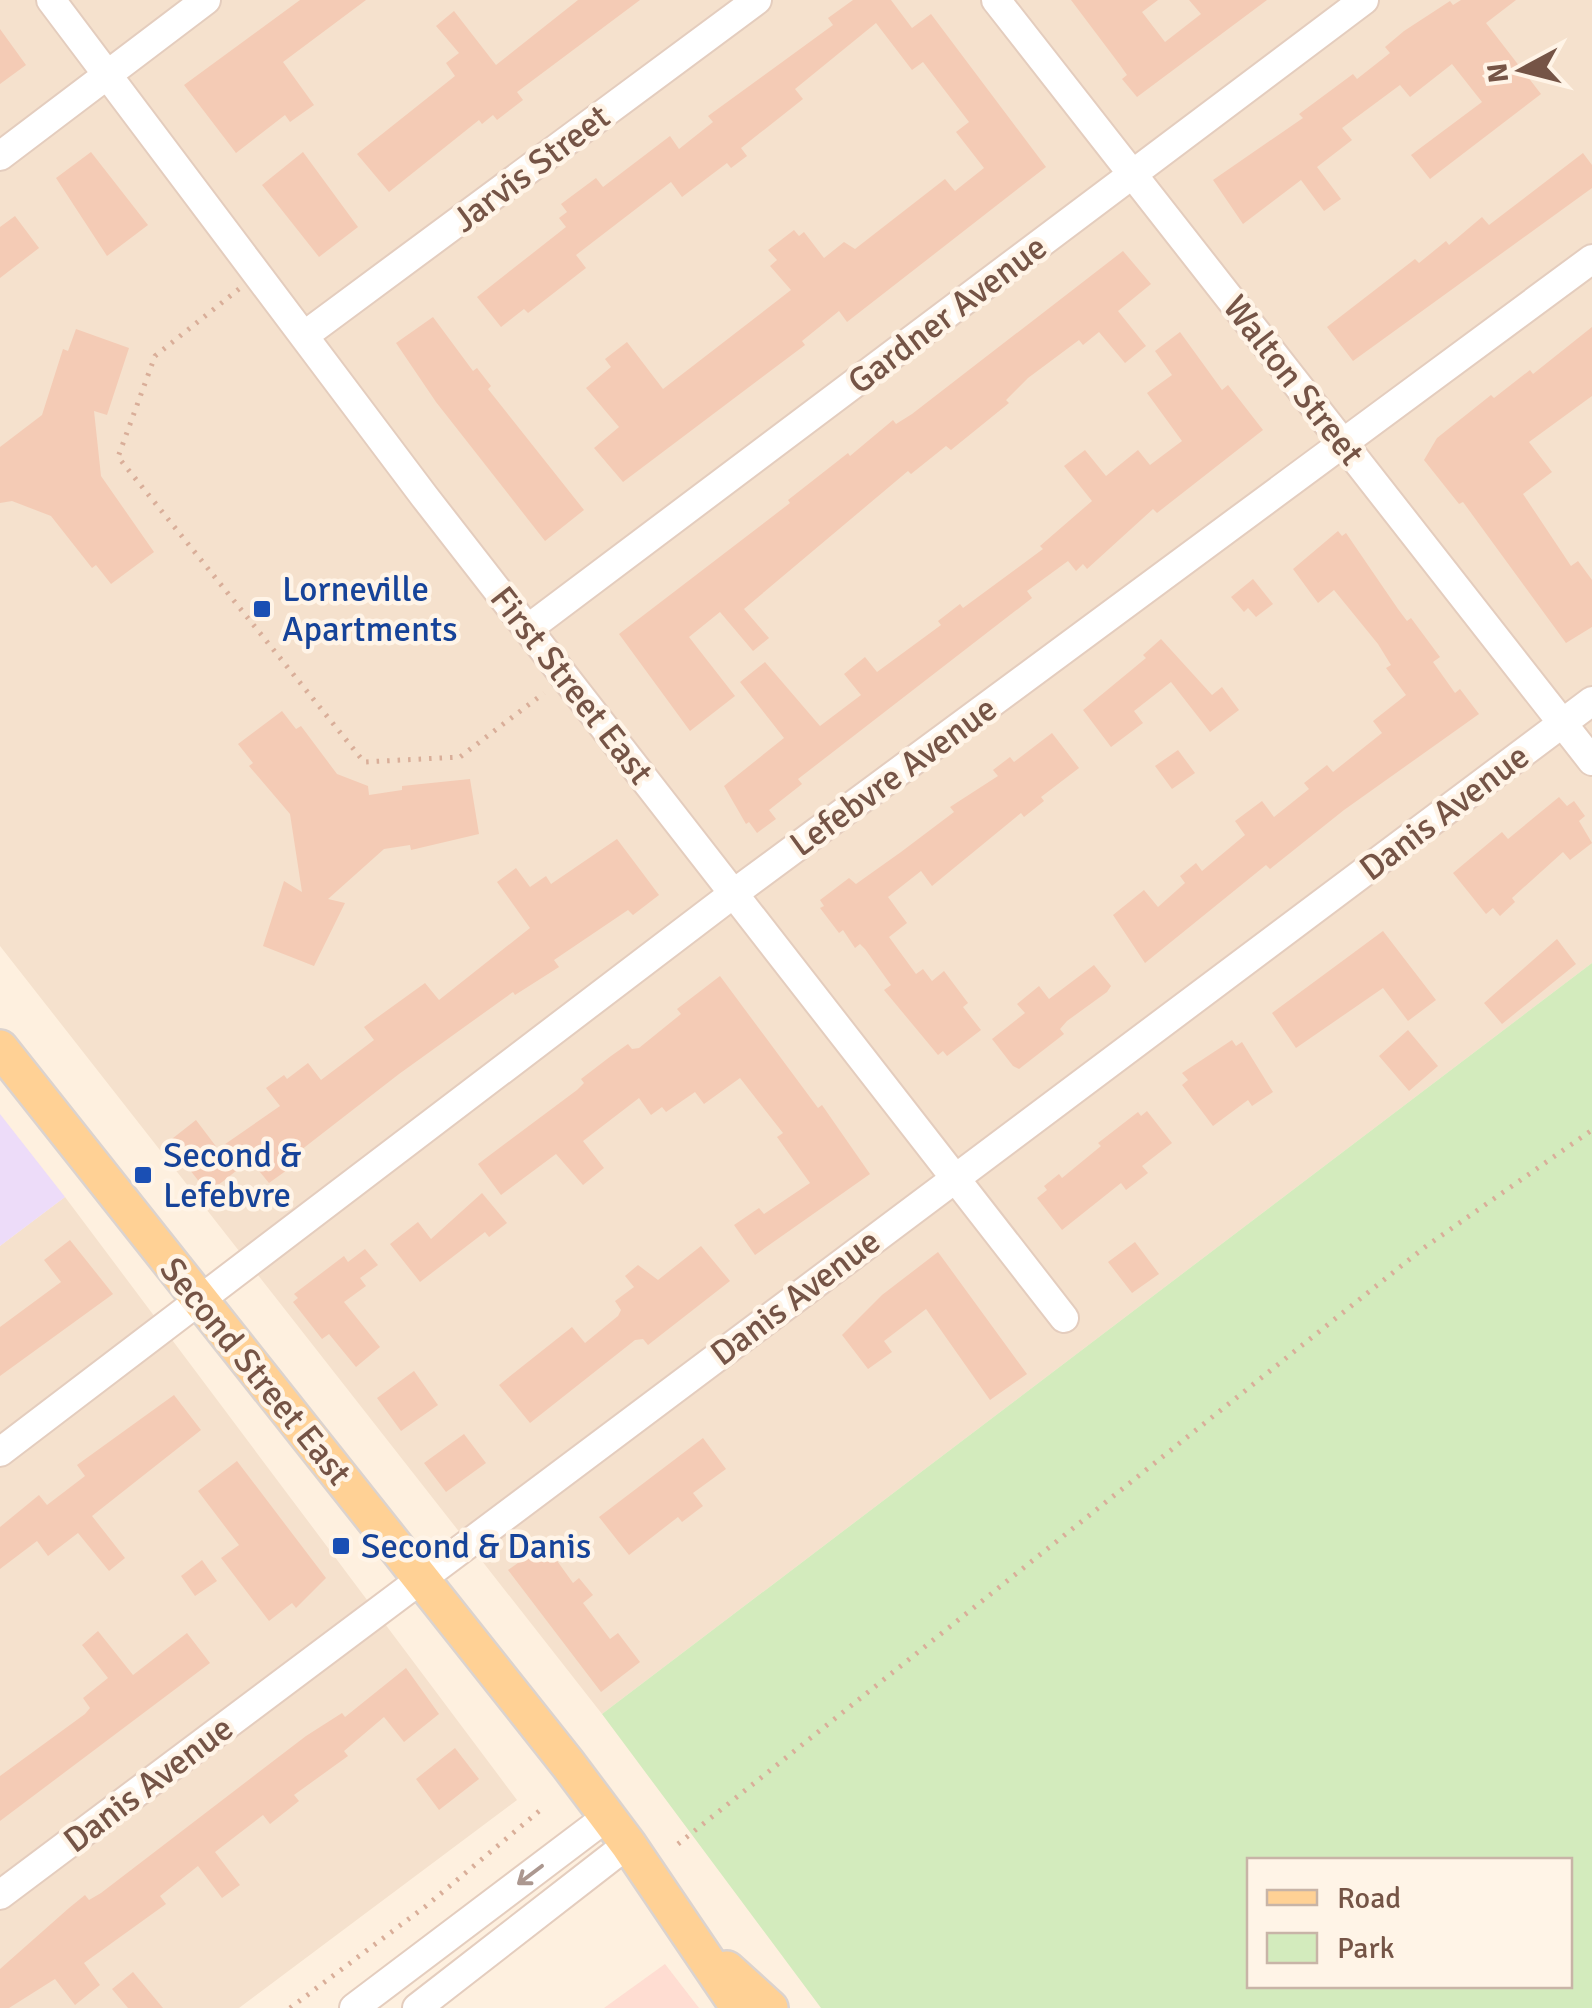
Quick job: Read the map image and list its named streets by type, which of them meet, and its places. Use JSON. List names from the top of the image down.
{
  "streets": {
    "main road": ["Second Street East"],
    "street": [
      "Jarvis Street",
      "Gardner Avenue",
      "Walton Street",
      "First Street East",
      "Lefebvre Avenue",
      "Danis Avenue"
    ]
  },
  "crossings": [
    ["Jarvis Street", "First Street East"],
    ["Gardner Avenue", "Walton Street"],
    ["Gardner Avenue", "First Street East"],
    ["Walton Street", "Lefebvre Avenue"],
    ["Walton Street", "Danis Avenue"],
    ["First Street East", "Lefebvre Avenue"],
    ["First Street East", "Danis Avenue"],
    ["Lefebvre Avenue", "Second Street East"],
    ["Danis Avenue", "Second Street East"]
  ],
  "places": {
    "transit": ["Lorneville Apartments", "Second & Lefebvre", "Second & Danis"]
  },
  "legend": ["Road", "Park"],
  "north": "left"
}
